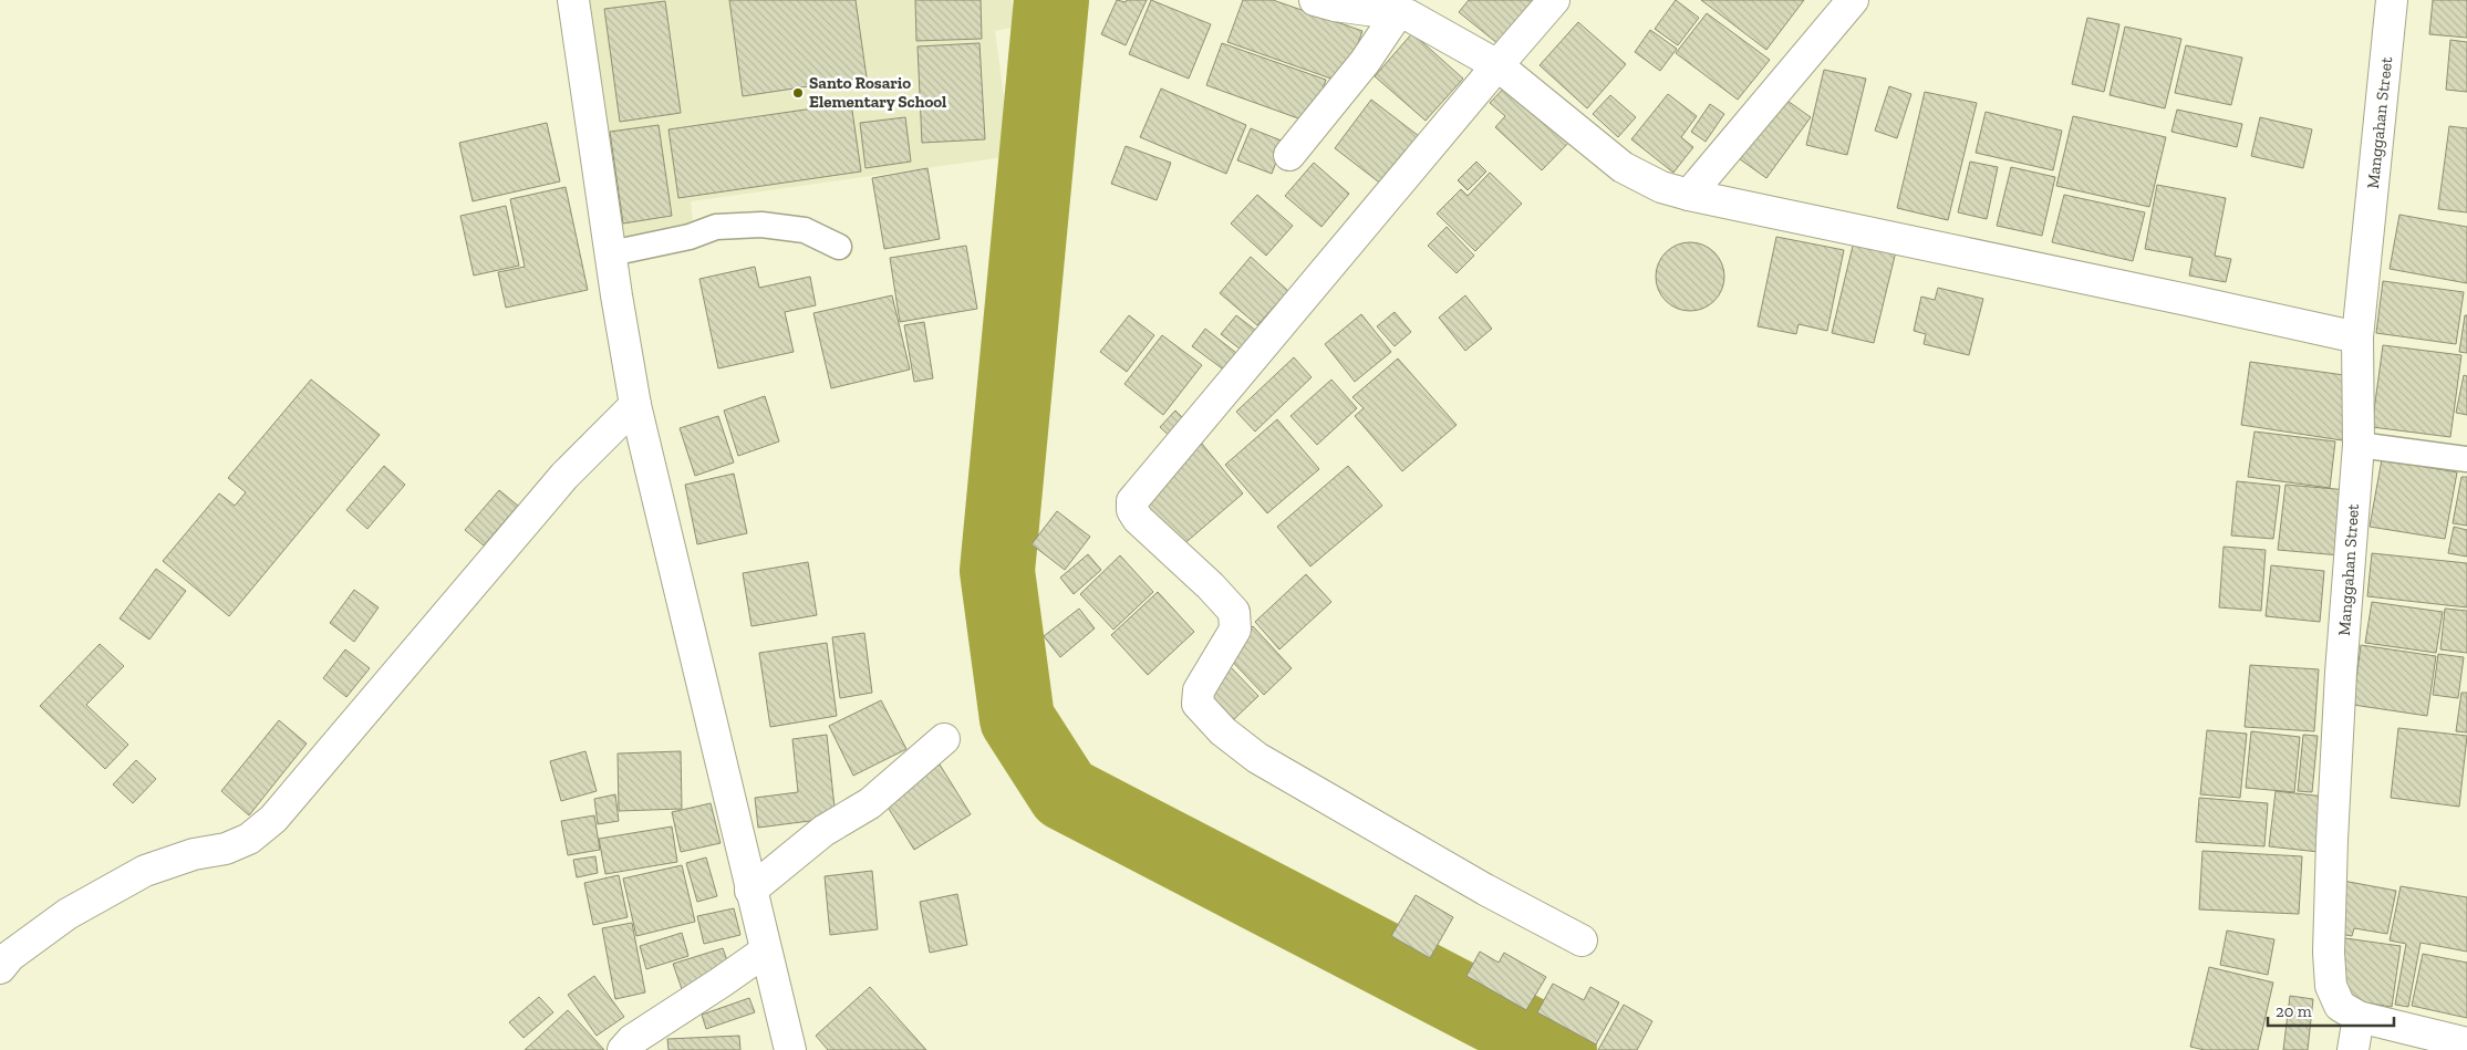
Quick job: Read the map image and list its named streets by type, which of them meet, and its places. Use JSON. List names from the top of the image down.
{
  "streets": {
    "street": ["Manggahan Street"]
  },
  "places": ["Santo Rosario Elementary School"],
  "scale_bar": "20 m"
}
